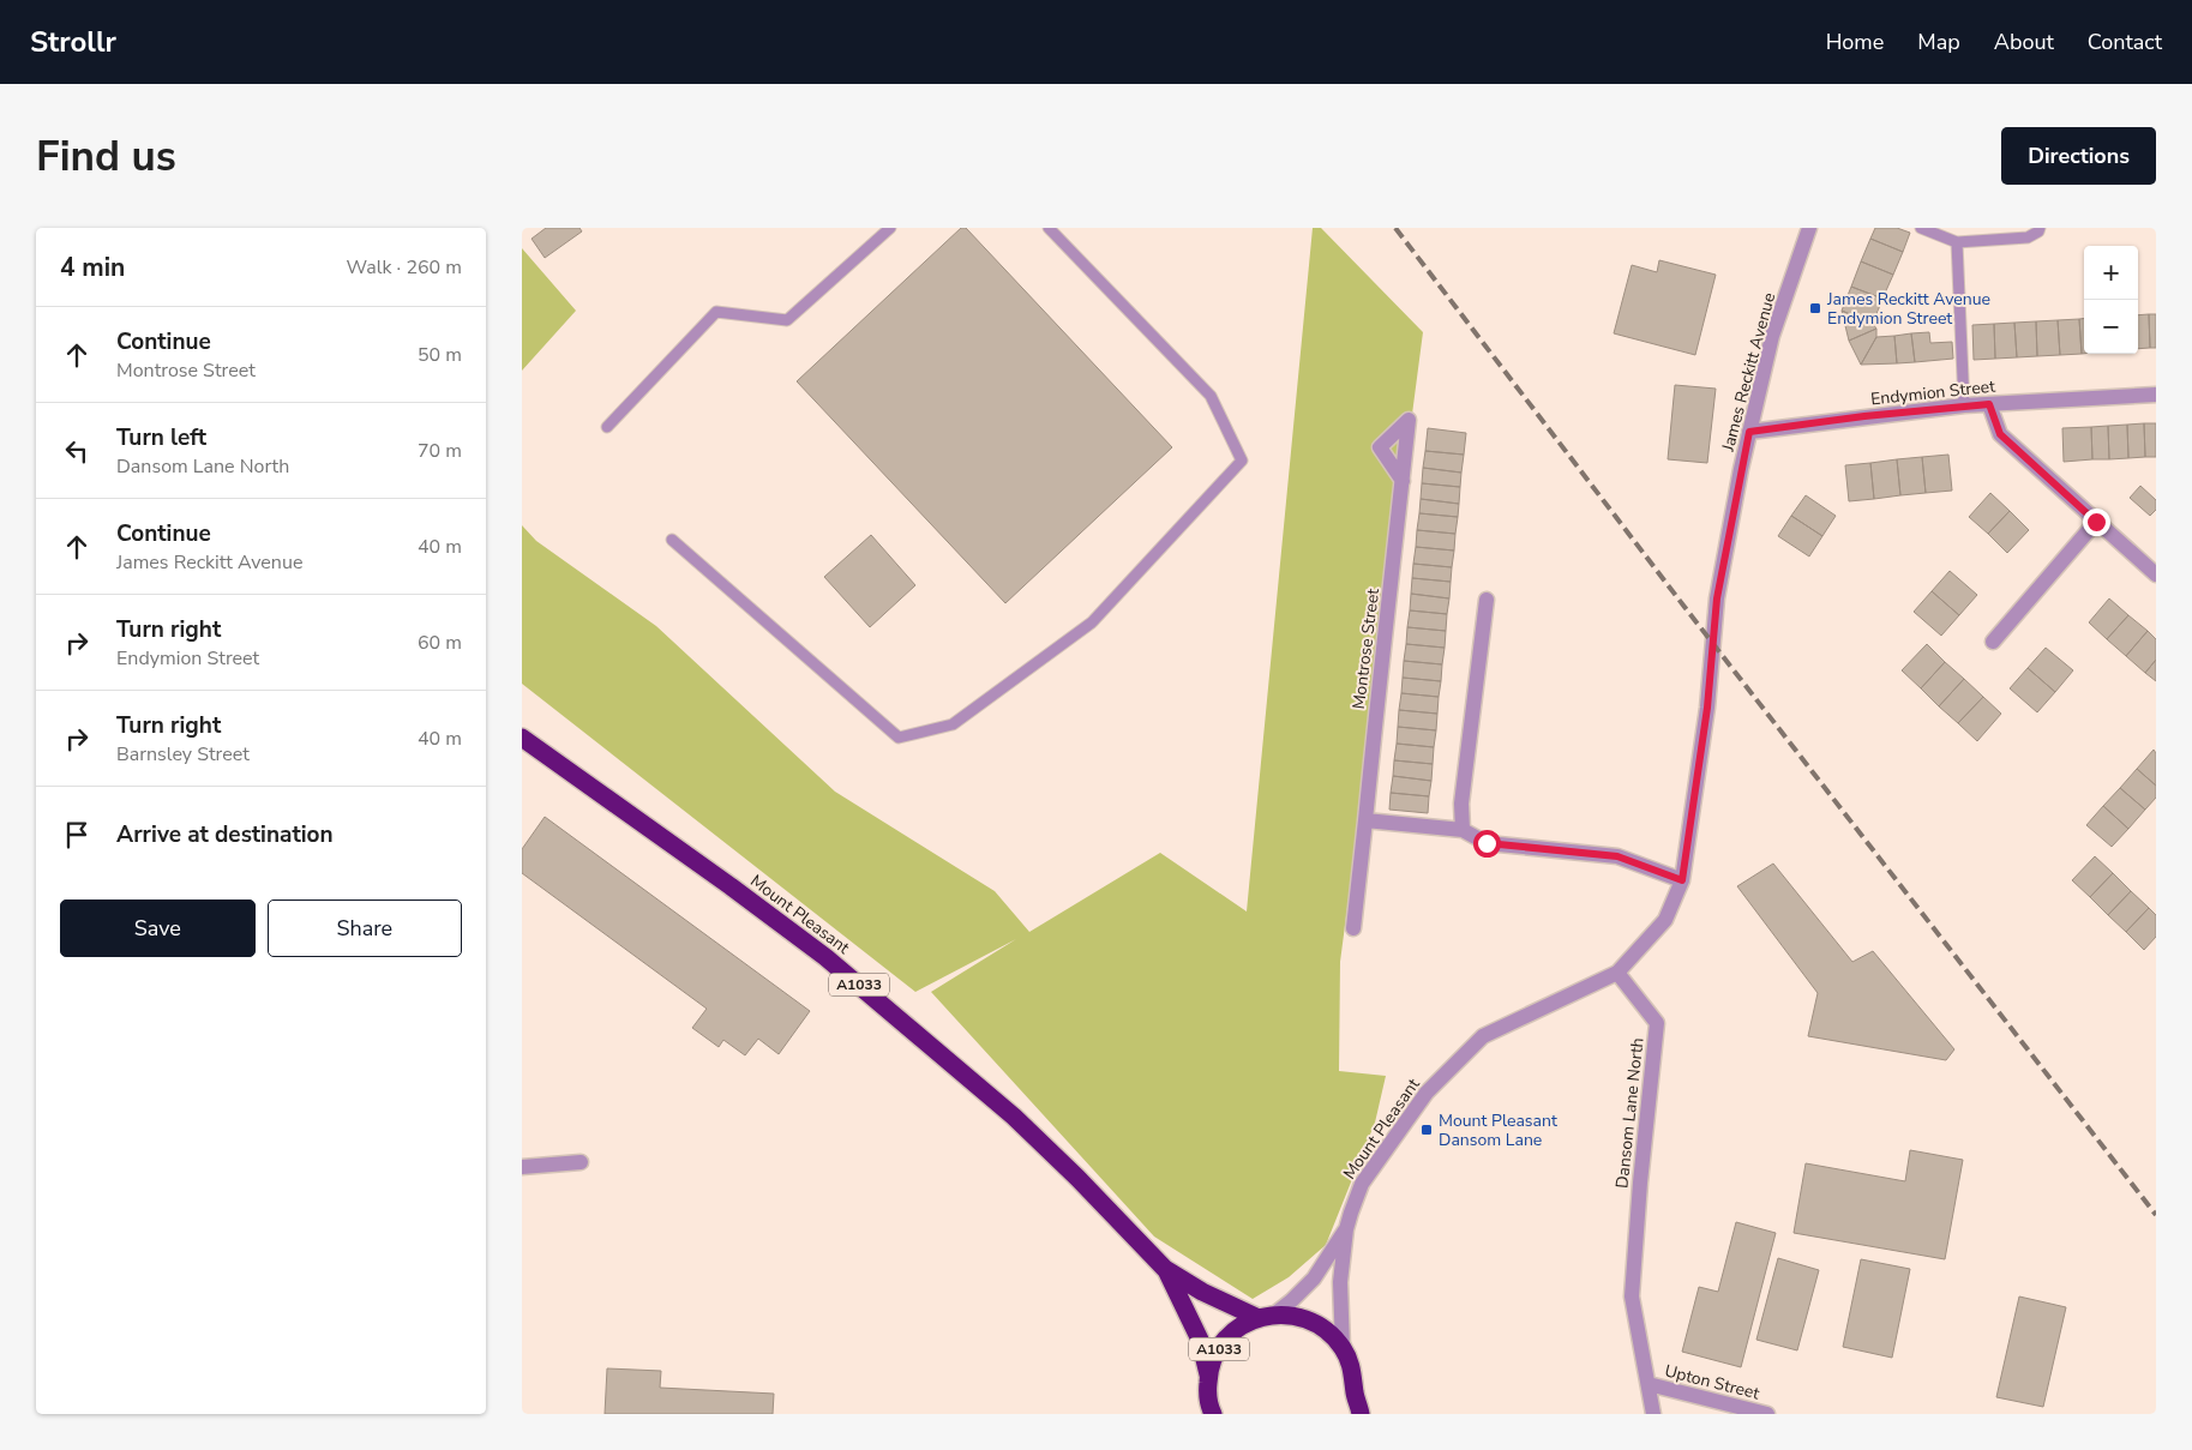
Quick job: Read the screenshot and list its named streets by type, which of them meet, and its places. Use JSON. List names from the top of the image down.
{
  "streets": {
    "highway": ["Mount Pleasant", "A1033"],
    "street": [
      "James Reckitt Avenue",
      "Endymion Street",
      "Montrose Street",
      "Dansom Lane North",
      "Upton Street"
    ]
  },
  "crossings": [
    ["James Reckitt Avenue", "Endymion Street"],
    ["Mount Pleasant", "A1033"],
    ["Mount Pleasant", "Dansom Lane North"],
    ["Dansom Lane North", "Upton Street"]
  ],
  "places": {
    "transit": ["James Reckitt Avenue Endymion Street", "Mount Pleasant Dansom Lane"]
  },
  "page": {
    "header": "Strollr",
    "nav": [
      "Home",
      "Map",
      "About",
      "Contact"
    ],
    "buttons": [
      "Directions",
      ["Save", "Share"]
    ],
    "title": "Find us",
    "heading": ["4 min", "Walk · 260 m"],
    "map_buttons": ["+", "−"],
    "list": [
      ["Continue", "Montrose Street", "50 m"],
      ["Turn left", "Dansom Lane North", "70 m"],
      ["Continue", "James Reckitt Avenue", "40 m"],
      ["Turn right", "Endymion Street", "60 m"],
      ["Turn right", "Barnsley Street", "40 m"],
      "Arrive at destination"
    ]
  }
}
